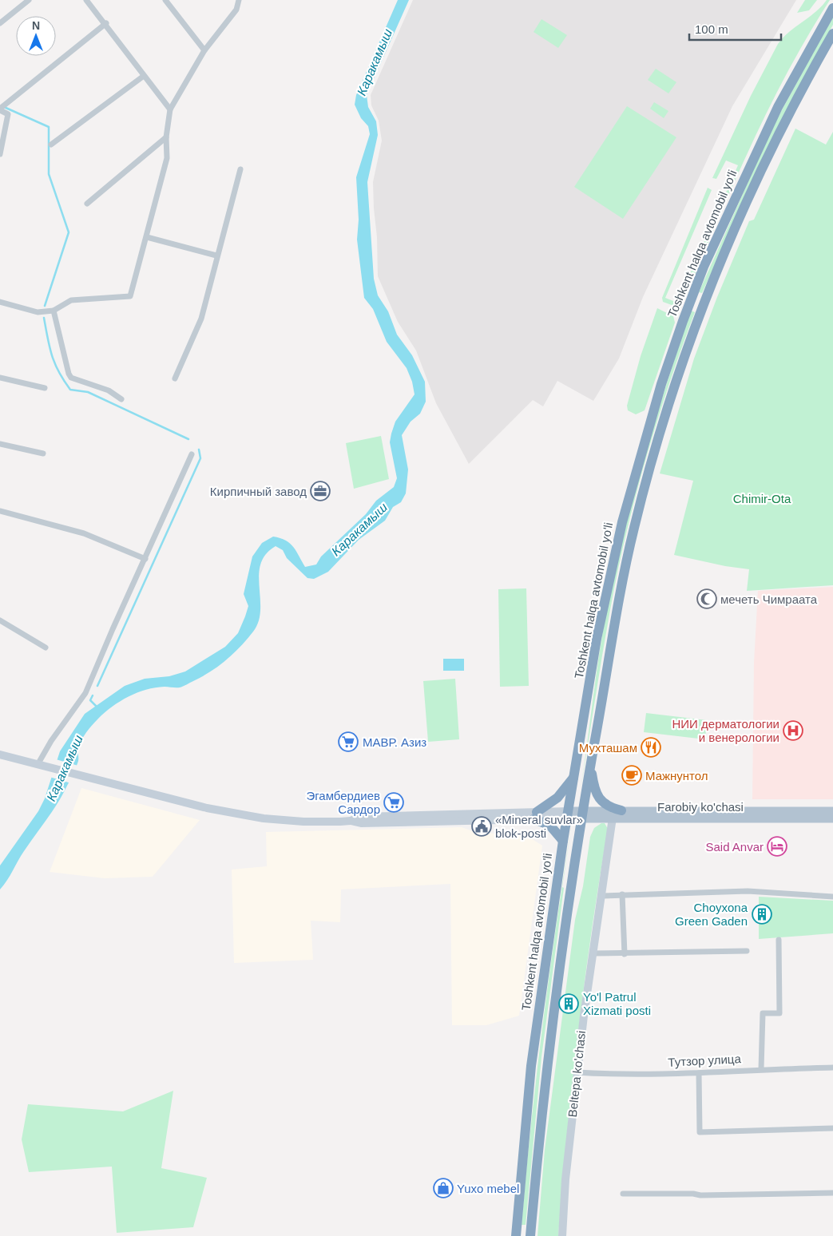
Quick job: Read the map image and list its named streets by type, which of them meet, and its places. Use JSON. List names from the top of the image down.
{
  "streets": {
    "highway": ["Toshkent halqa avtomobil yo'li"],
    "main road": ["Farobiy ko'chasi", "Beltepa ko'chasi"],
    "street": ["Тутзор улица"]
  },
  "crossings": [
    ["Toshkent halqa avtomobil yo'li", "Farobiy ko'chasi"],
    ["Farobiy ko'chasi", "Beltepa ko'chasi"],
    ["Тутзор улица", "Beltepa ko'chasi"]
  ],
  "water": ["Каракамыш"],
  "parks": ["Chimir-Ota"],
  "places": {
    "office": ["Кирпичный завод"],
    "mosque": ["мечеть Чимраата"],
    "hospital": ["НИИ дерматологии и венерологии"],
    "supermarket": ["МАВР. Азиз", "Эгамбердиев Сардор"],
    "restaurant": ["Мухташам"],
    "cafe": ["Мажнунтол"],
    "public building": ["«Mineral suvlar» blok-posti"],
    "hotel": ["Said Anvar"],
    "building": ["Choyxona Green Gaden", "Yo'l Patrul Xizmati posti"],
    "shop": ["Yuxo mebel"]
  },
  "scale_bar": "100 m",
  "north": "top"
}
